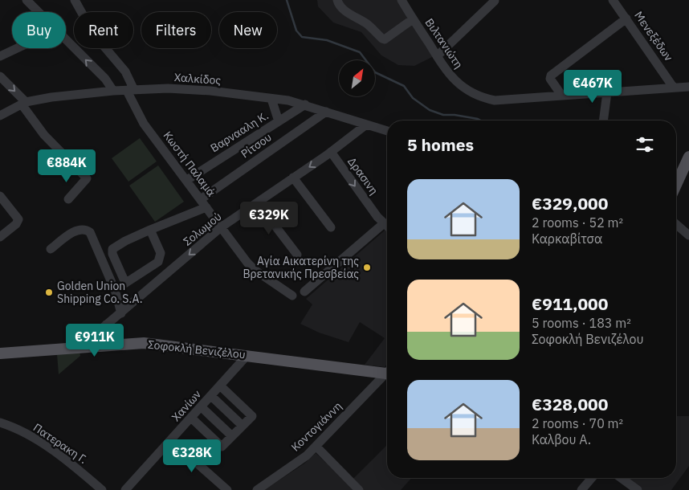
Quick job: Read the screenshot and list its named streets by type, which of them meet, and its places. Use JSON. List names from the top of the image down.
{
  "streets": {
    "main road": ["Σοφοκλή Βενιζέλου"],
    "street": [
      "Μενεξέδων",
      "Βιλτανιώτη",
      "Χαλκίδος",
      "Βαρνααλη Κ.",
      "Ρίτσου",
      "Κωστή Παλαμά",
      "Δρασινη",
      "Σολωμού",
      "Χανίων",
      "Κοντογιάννη",
      "Πατερακη Γ."
    ]
  },
  "crossings": [
    ["Μενεξέδων", "Βιλτανιώτη"],
    ["Χαλκίδος", "Βαρνααλη Κ."],
    ["Χαλκίδος", "Ρίτσου"],
    ["Χαλκίδος", "Κωστή Παλαμά"],
    ["Χαλκίδος", "Σολωμού"],
    ["Βαρνααλη Κ.", "Κωστή Παλαμά"],
    ["Ρίτσου", "Κωστή Παλαμά"],
    ["Κωστή Παλαμά", "Σολωμού"],
    ["Δρασινη", "Σολωμού"],
    ["Σολωμού", "Σοφοκλή Βενιζέλου"],
    ["Σοφοκλή Βενιζέλου", "Χανίων"]
  ],
  "places": ["Αγία Αικατερίνη της Βρετανικής Πρεσβείας", "Golden Union Shipping Co. S.A."],
  "north": "top right",
  "page": {
    "chip": [
      "Buy",
      "Rent",
      "Filters",
      "New"
    ],
    "price": [
      "€467K",
      "€884K",
      "€329K",
      "€911K",
      "€328K"
    ],
    "heading": "5 homes",
    "list": [
      {
        "name": "€329,000",
        "note": "2 rooms · 52 m² · Καρκαβίτσα"
      },
      {
        "name": "€911,000",
        "note": "5 rooms · 183 m² · Σοφοκλή Βενιζέλου"
      },
      {
        "name": "€328,000",
        "note": "2 rooms · 70 m² · Καλβου Α."
      }
    ]
  }
}
